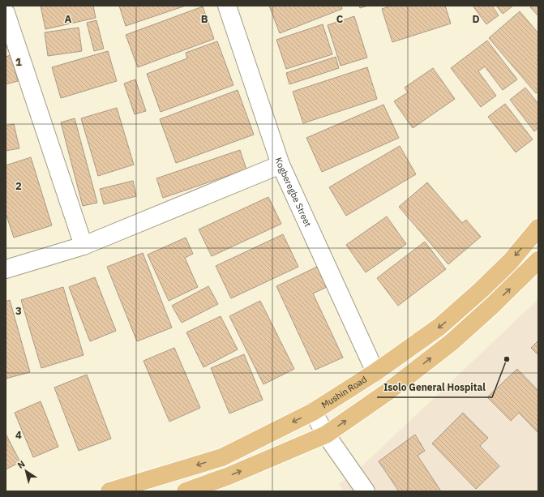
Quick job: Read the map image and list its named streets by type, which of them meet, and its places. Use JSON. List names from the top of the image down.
{
  "streets": {
    "main road": ["Mushin Road"],
    "street": ["Kogberegbe Street"]
  },
  "crossings": [
    ["Kogberegbe Street", "Mushin Road"]
  ],
  "places": ["Isolo General Hospital"],
  "north": "top left",
  "grid": {
    "columns": [
      "A",
      "B",
      "C",
      "D"
    ],
    "rows": [
      "1",
      "2",
      "3",
      "4"
    ]
  }
}
